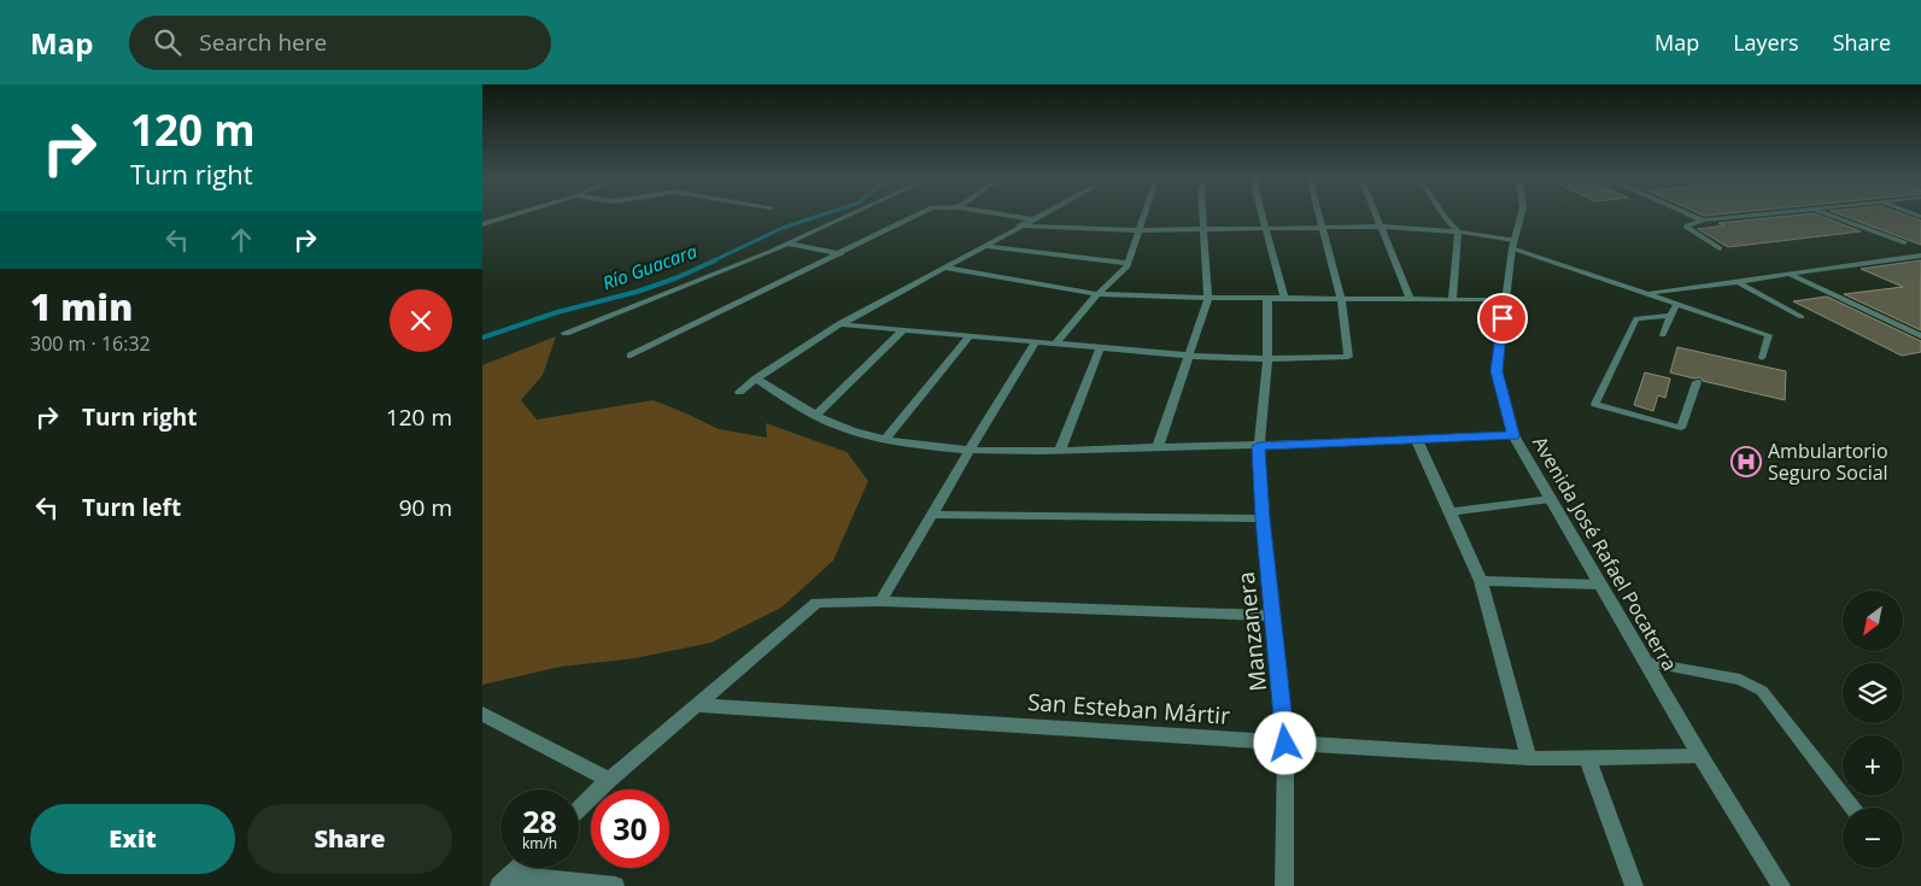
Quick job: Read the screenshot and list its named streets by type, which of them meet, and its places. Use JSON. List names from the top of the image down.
{
  "streets": {
    "street": ["Avenida José Rafael Pocaterra", "Manzanera", "San Esteban Mártir"]
  },
  "crossings": [
    ["Avenida José Rafael Pocaterra", "San Esteban Mártir"],
    ["Manzanera", "San Esteban Mártir"]
  ],
  "water": ["Río Guacara"],
  "places": {
    "hospital": ["Ambulartorio Seguro Social"]
  },
  "north": "bottom left",
  "page": {
    "header": "Map",
    "search": "Search here",
    "nav": ["Map", "Layers", "Share"],
    "turn": ["120 m", "Turn right"],
    "heading": ["1 min", "300 m · 16:32"],
    "list": [
      {
        "name": "Turn right",
        "value": "120 m"
      },
      {
        "name": "Turn left",
        "value": "90 m"
      }
    ],
    "map_buttons": ["+", "−"],
    "speed": "28 km/h",
    "limit": "30",
    "buttons": ["Exit", "Share"]
  }
}
